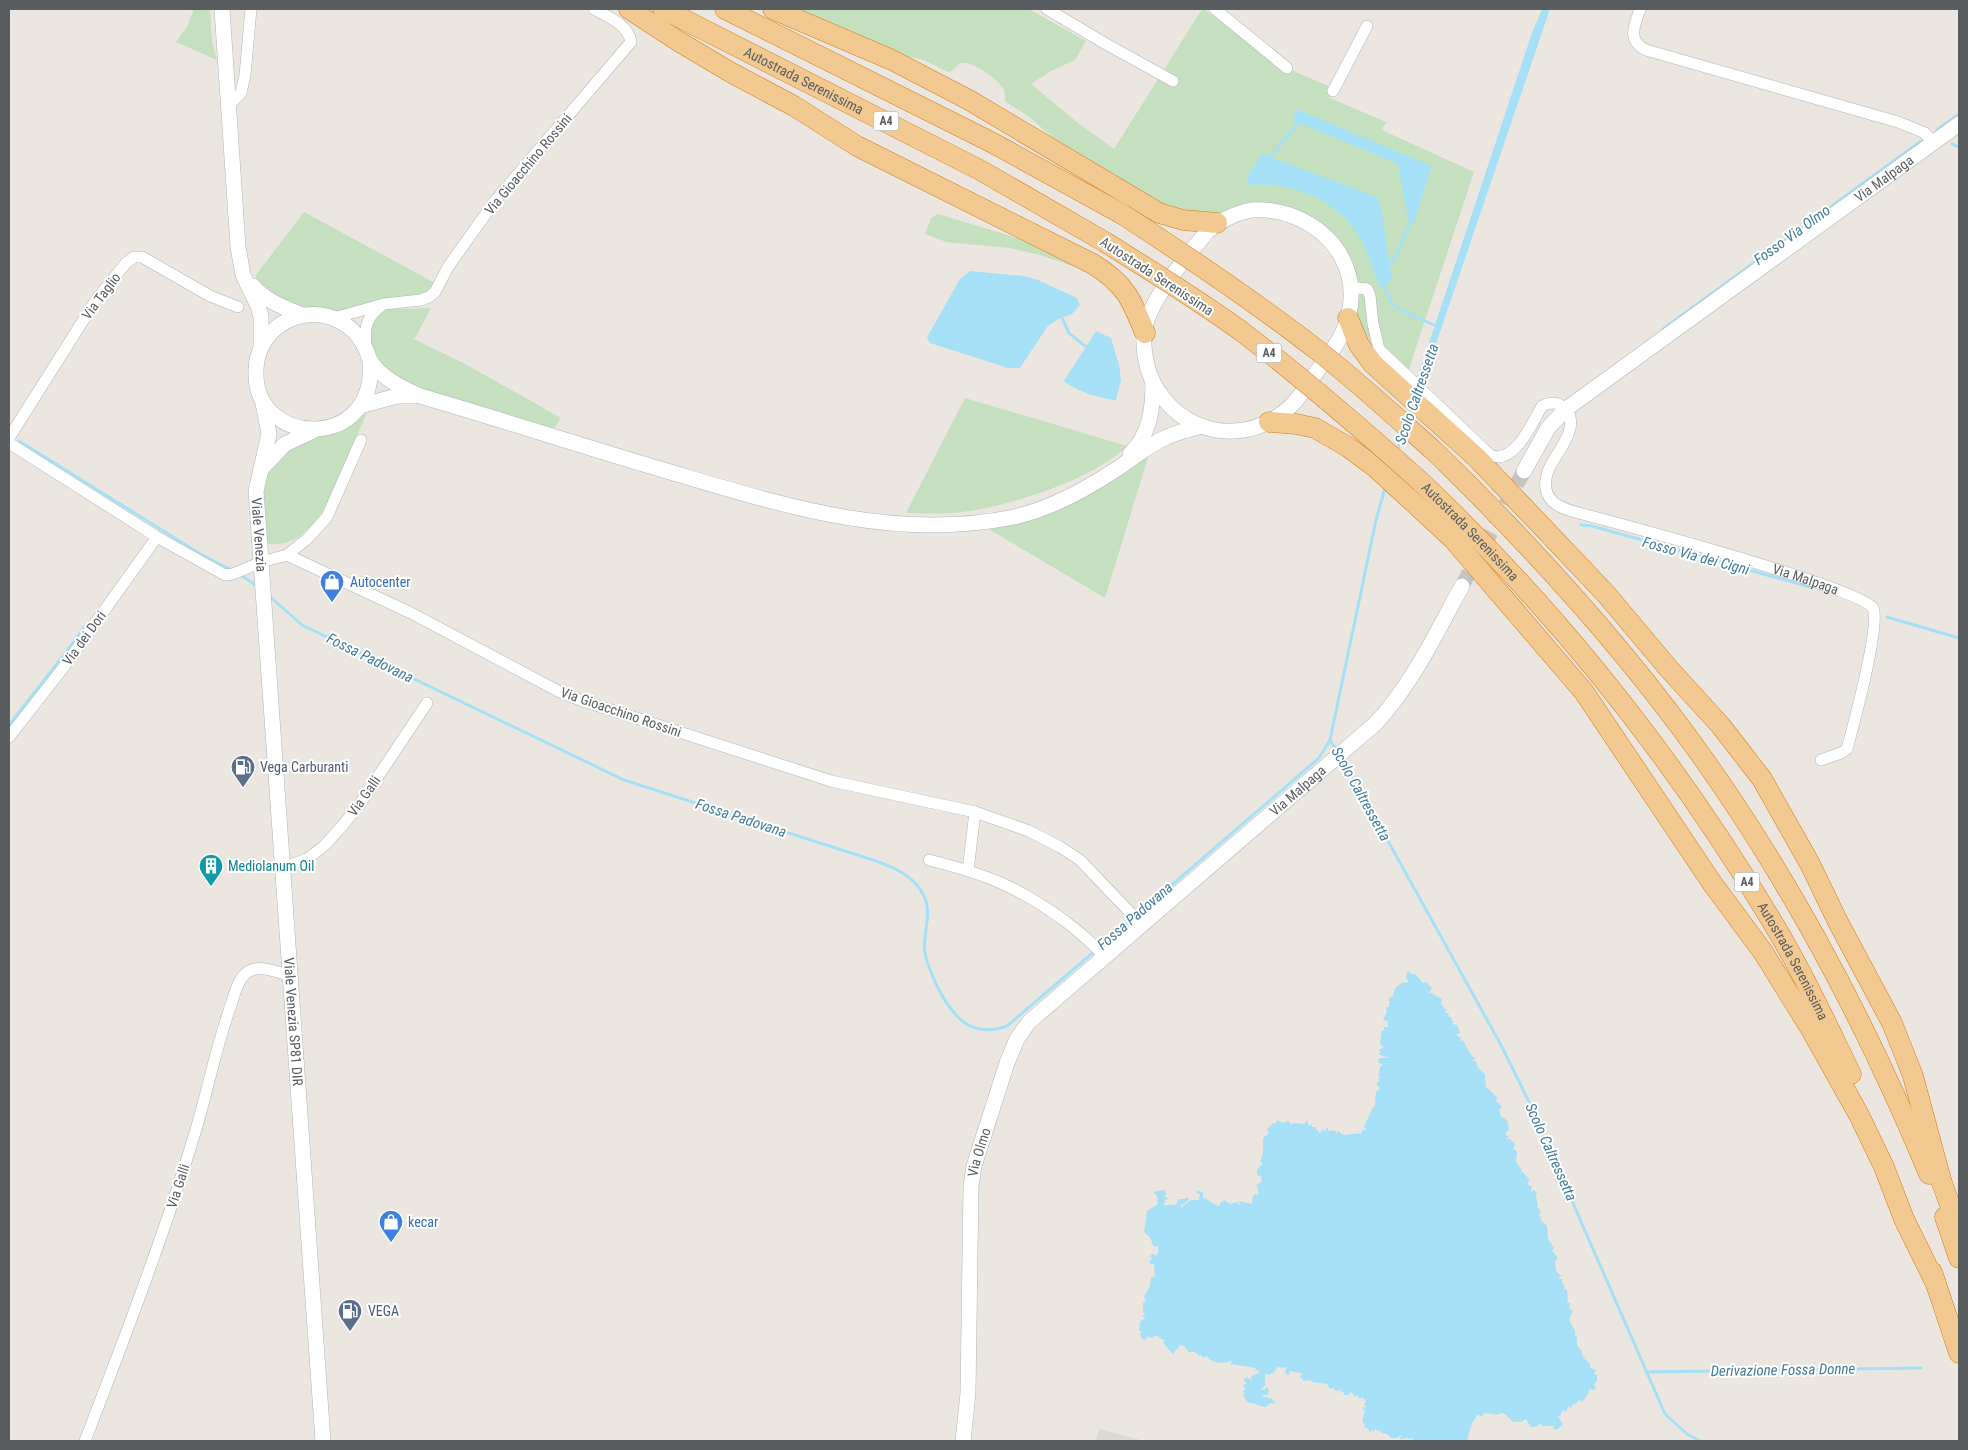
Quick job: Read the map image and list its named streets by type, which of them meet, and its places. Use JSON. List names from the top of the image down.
{
  "streets": {
    "highway": ["Autostrada Serenissima", "A4"],
    "main road": [
      "Via Malpaga",
      "Viale Venezia",
      "Viale Venezia SP81 DIR",
      "Via Olmo"
    ],
    "street": [
      "Via Gioacchino Rossini",
      "Via Taglio",
      "Via dei Dori",
      "Via Galli"
    ]
  },
  "crossings": [
    ["Via Gioacchino Rossini", "Via Malpaga"],
    ["Via Gioacchino Rossini", "Viale Venezia"],
    ["Via Gioacchino Rossini", "Via Olmo"],
    ["Via Malpaga", "Via Olmo"],
    ["Viale Venezia", "Viale Venezia SP81 DIR"],
    ["Via Galli", "Viale Venezia SP81 DIR"]
  ],
  "water": [
    "Fosso Via Olmo",
    "Scolo Caltressetta",
    "Fosso Via dei Cigni",
    "Fossa Padovana",
    "Derivazione Fossa Donne"
  ],
  "places": {
    "shop": ["Autocenter", "kecar"],
    "fuel station": ["Vega Carburanti", "VEGA"],
    "building": ["Mediolanum Oil"]
  }
}
